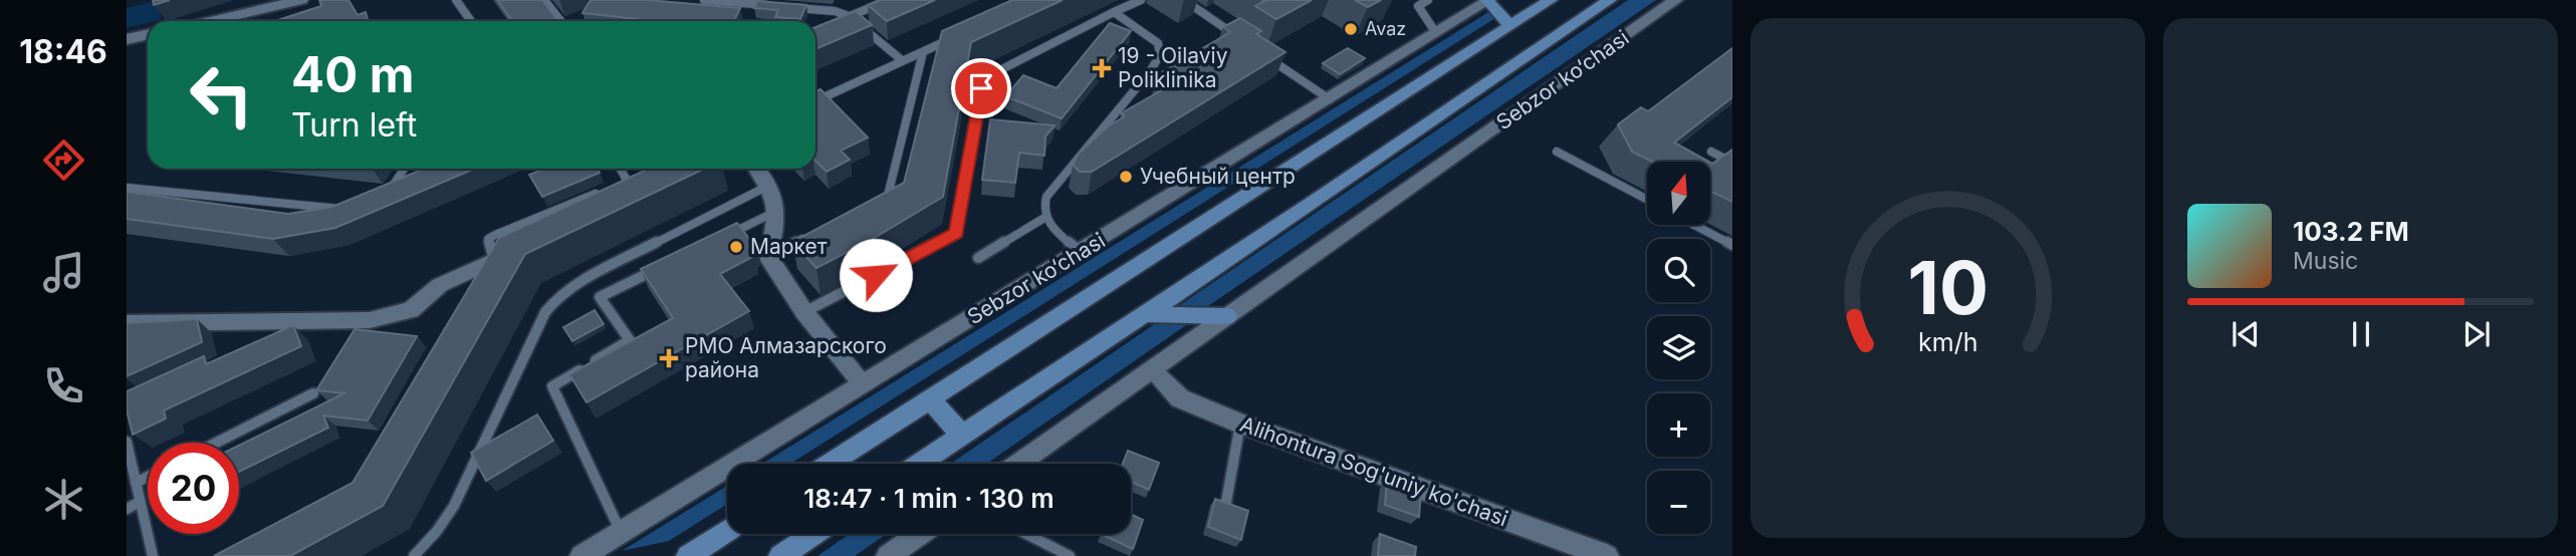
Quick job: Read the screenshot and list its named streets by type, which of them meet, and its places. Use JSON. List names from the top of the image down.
{
  "streets": {
    "main road": ["Sebzor ko‘chasi"],
    "street": ["Alihontura Sog'uniy ko'chasi"]
  },
  "crossings": [
    ["Sebzor ko‘chasi", "Alihontura Sog'uniy ko'chasi"]
  ],
  "places": {
    "other": ["Avaz", "Учебный центр", "Маркет"],
    "health": ["19 - Oilaviy Poliklinika", "РМО Алмазарского района"]
  },
  "north": "top",
  "page": {
    "tabs": "18:46",
    "turn": ["40 m", "Turn left"],
    "map_buttons": ["+", "−"],
    "song": ["103.2 FM", "Music"],
    "limit": "20",
    "trip": "18:47 · 1 min · 130 m",
    "gauge": ["10", "km/h"]
  }
}
